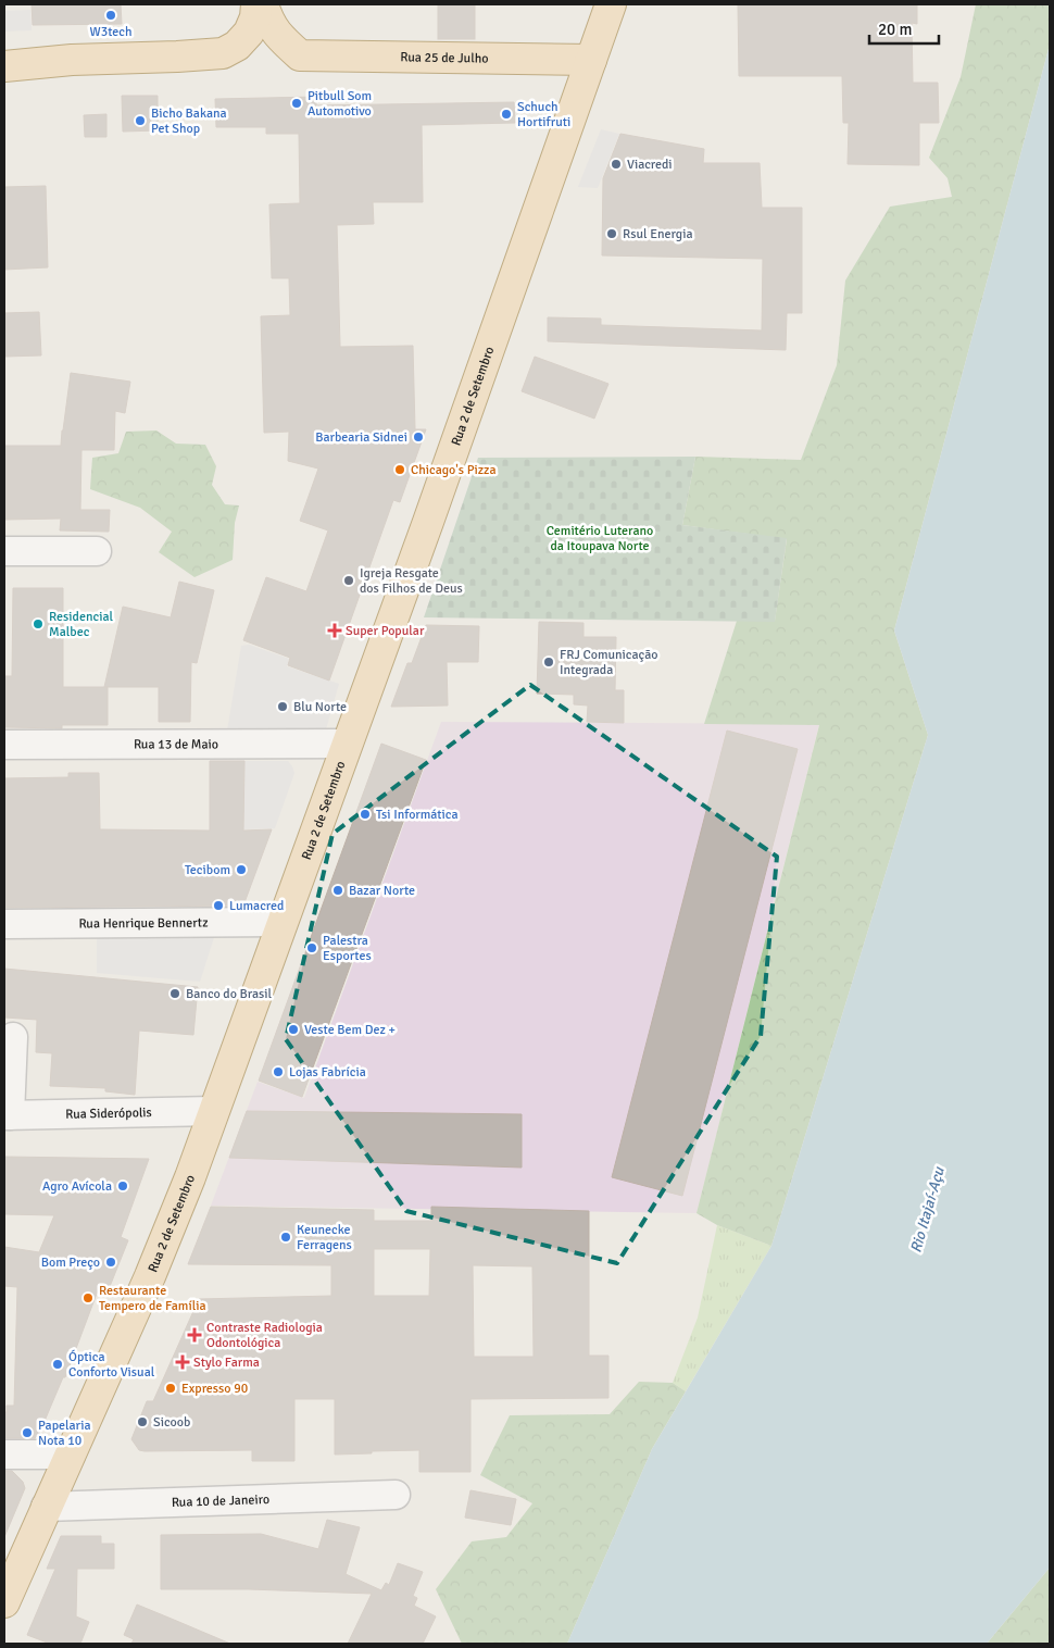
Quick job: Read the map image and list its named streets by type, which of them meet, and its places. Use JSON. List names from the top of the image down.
{
  "streets": {
    "main road": ["Rua 25 de Julho", "Rua 2 de Setembro"],
    "street": [
      "Rua 13 de Maio",
      "Rua Henrique Bennertz",
      "Rua Siderópolis",
      "Rua 10 de Janeiro"
    ]
  },
  "crossings": [
    ["Rua 25 de Julho", "Rua 2 de Setembro"],
    ["Rua 2 de Setembro", "Rua 13 de Maio"],
    ["Rua 2 de Setembro", "Rua Henrique Bennertz"],
    ["Rua 2 de Setembro", "Rua Siderópolis"],
    ["Rua 2 de Setembro", "Rua 10 de Janeiro"]
  ],
  "water": ["Rio Itajaí-Açu"],
  "parks": ["Cemitério Luterano da Itoupava Norte"],
  "places": {
    "other": [
      "W3tech",
      "Pitbull Som Automotivo",
      "Schuch Hortifruti",
      "Bicho Bakana Pet Shop",
      "Viacredi",
      "Rsul Energia",
      "Barbearia Sidnei",
      "Chicago's Pizza",
      "Igreja Resgate dos Filhos de Deus",
      "Residencial Malbec",
      "FRJ Comunicação Integrada",
      "Blu Norte",
      "Tsi Informática",
      "Tecibom",
      "Bazar Norte",
      "Lumacred",
      "Palestra Esportes",
      "Banco do Brasil",
      "Veste Bem Dez +",
      "Lojas Fabrícia",
      "Agro Avícola",
      "Keunecke Ferragens",
      "Bom Preço",
      "Restaurante Tempero de Família",
      "Óptica Conforto Visual",
      "Expresso 90",
      "Sicoob",
      "Papelaria Nota 10"
    ],
    "health": ["Super Popular", "Contraste Radiologia Odontológica", "Stylo Farma"]
  },
  "scale_bar": "20 m"
}
